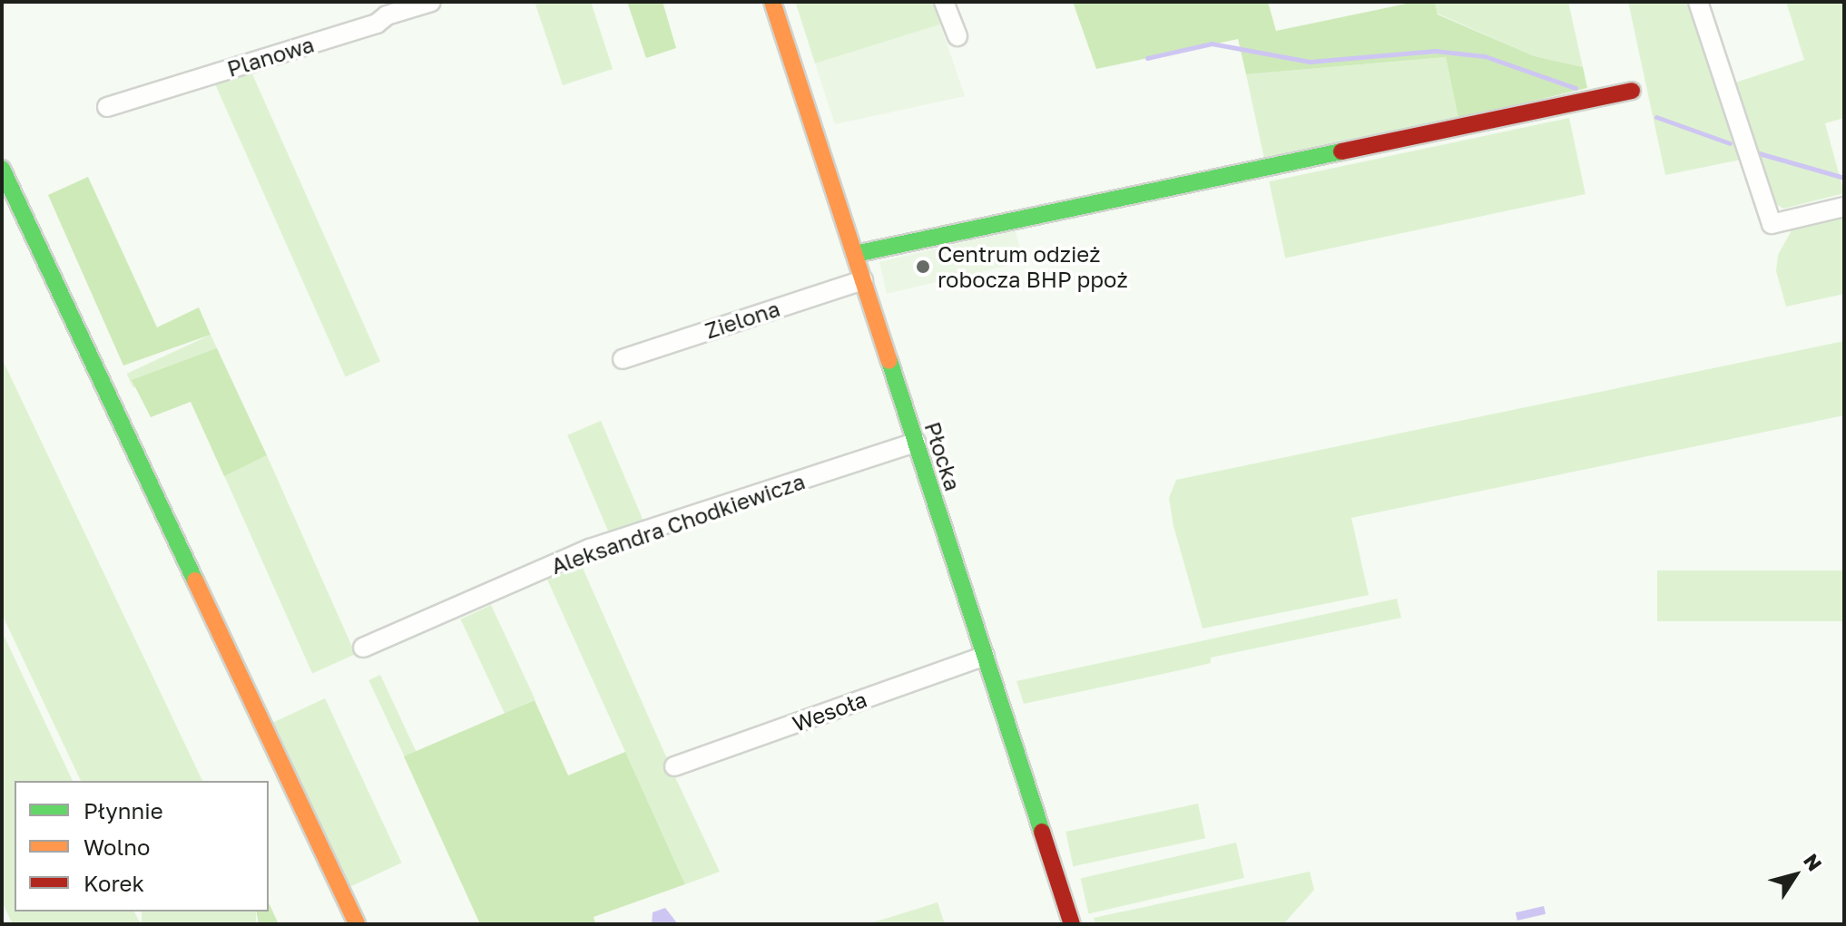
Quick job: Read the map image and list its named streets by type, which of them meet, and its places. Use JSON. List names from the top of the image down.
{
  "streets": {
    "street": [
      "Planowa",
      "Zielona",
      "Płocka",
      "Aleksandra Chodkiewicza",
      "Wesoła"
    ]
  },
  "crossings": [
    ["Zielona", "Płocka"],
    ["Płocka", "Aleksandra Chodkiewicza"],
    ["Płocka", "Wesoła"]
  ],
  "places": ["Centrum odzież robocza BHP ppoż"],
  "legend": ["Płynnie", "Wolno", "Korek"],
  "north": "top right"
}
